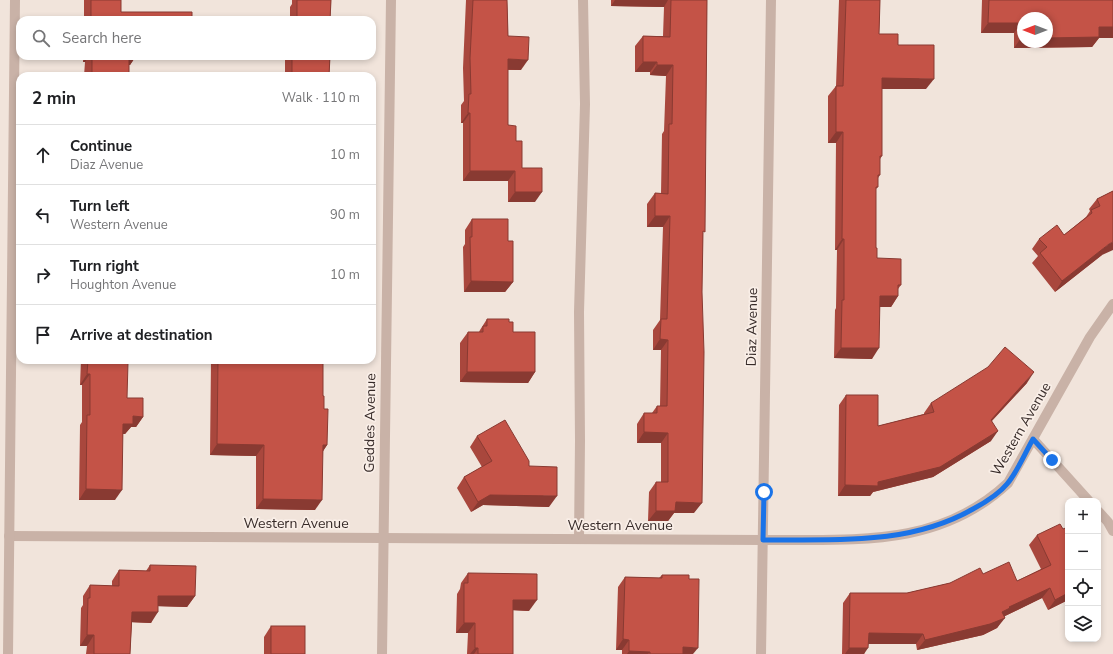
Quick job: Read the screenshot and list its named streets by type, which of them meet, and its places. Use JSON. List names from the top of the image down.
{
  "streets": {
    "street": ["Diaz Avenue", "Geddes Avenue", "Western Avenue"]
  },
  "crossings": [
    ["Diaz Avenue", "Western Avenue"],
    ["Geddes Avenue", "Western Avenue"]
  ],
  "north": "left",
  "page": {
    "search": "Search here",
    "heading": ["2 min", "Walk · 110 m"],
    "list": [
      ["Continue", "Diaz Avenue", "10 m"],
      ["Turn left", "Western Avenue", "90 m"],
      ["Turn right", "Houghton Avenue", "10 m"],
      "Arrive at destination"
    ],
    "map_buttons": ["+", "−"]
  }
}
